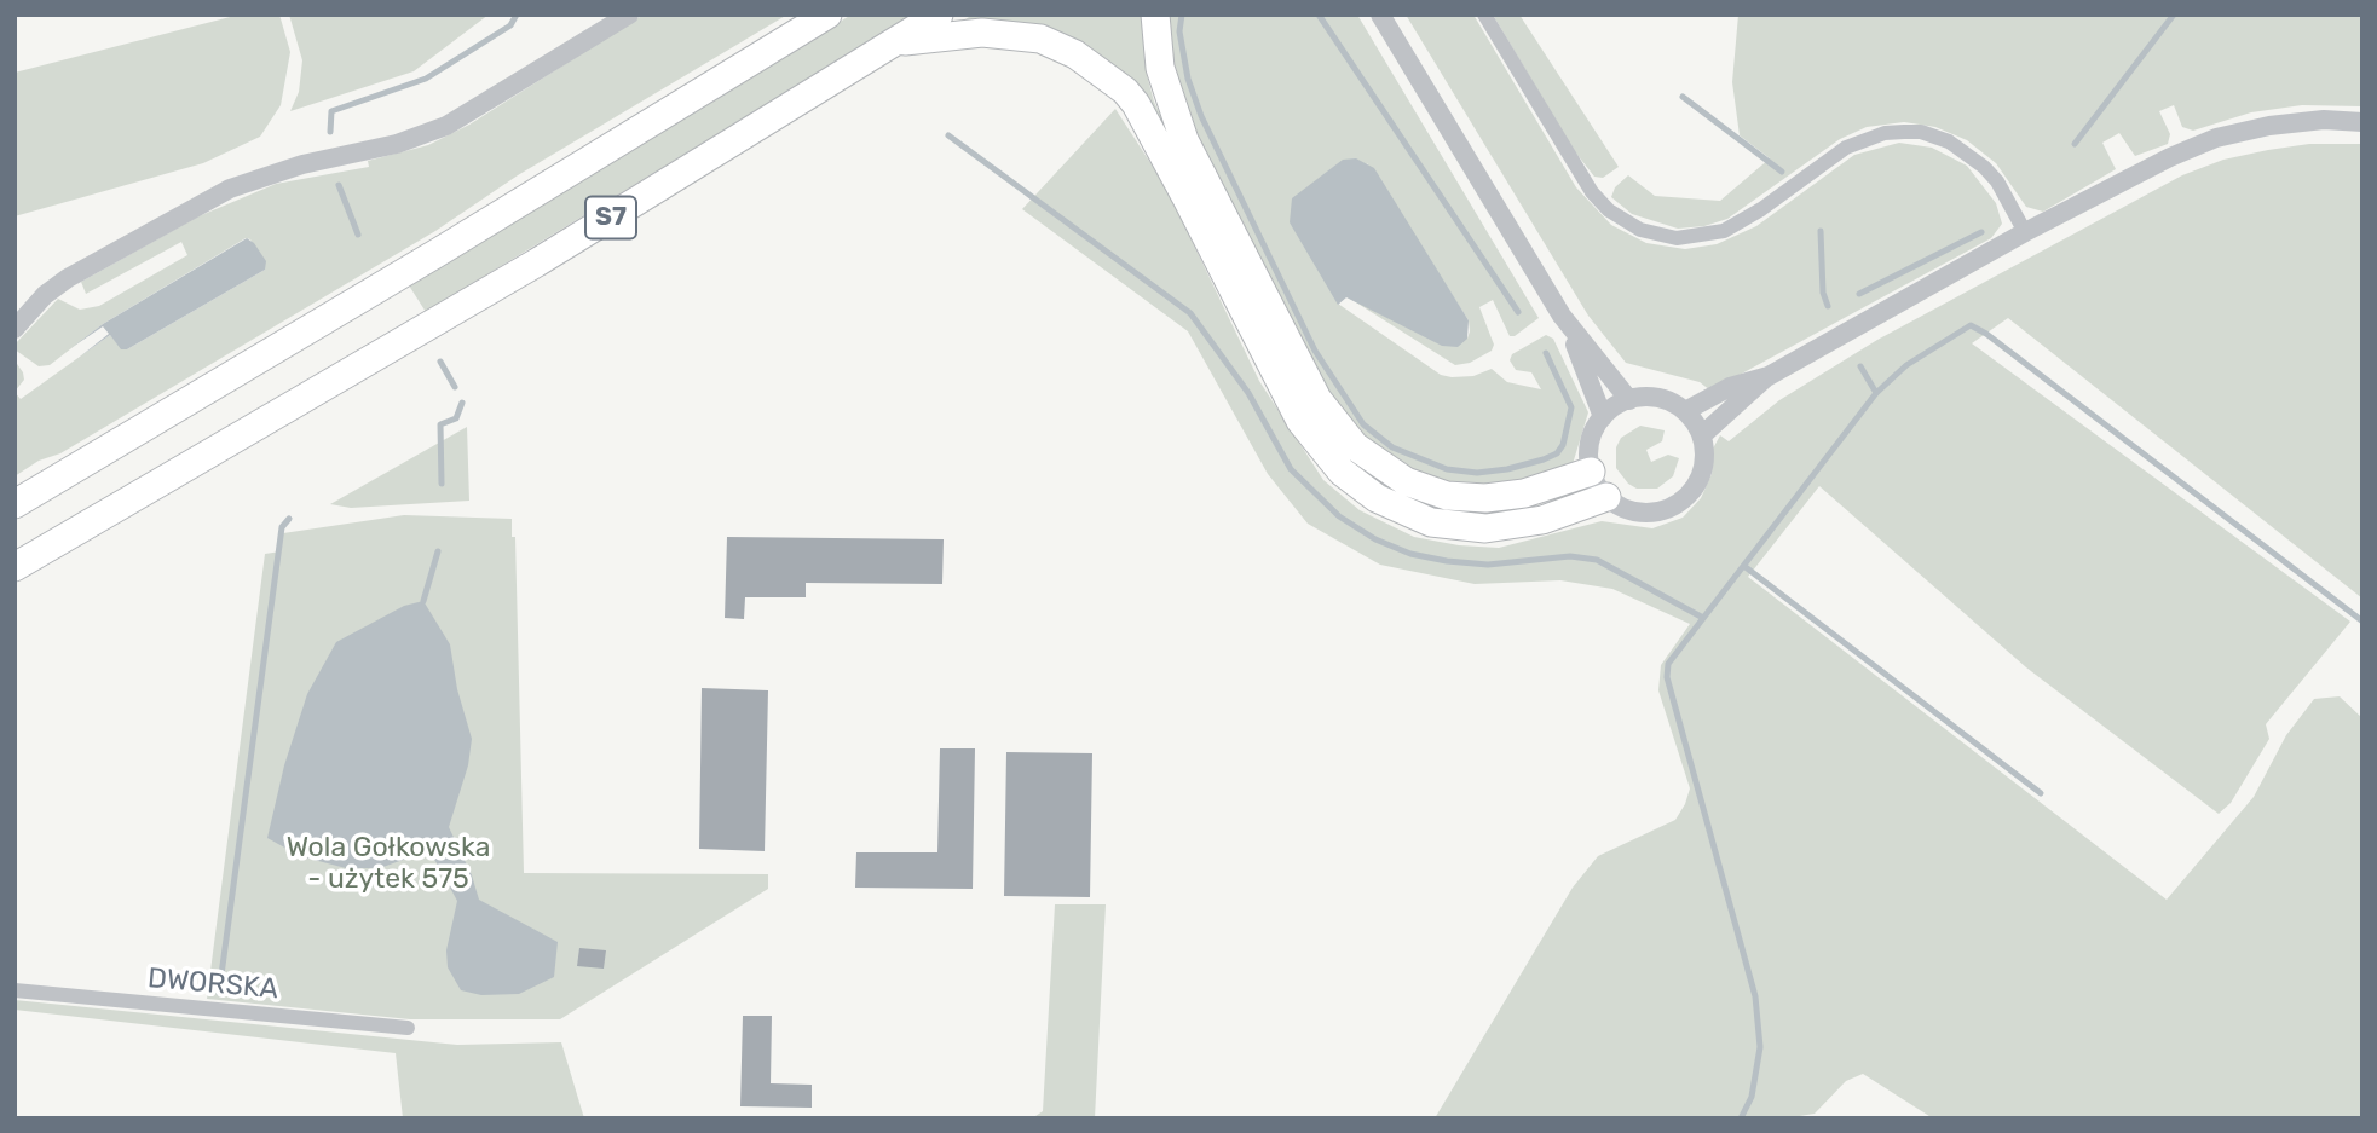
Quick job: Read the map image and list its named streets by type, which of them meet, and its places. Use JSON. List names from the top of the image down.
{
  "streets": {
    "highway": ["S7"],
    "street": ["DWORSKA"]
  },
  "parks": ["Wola Gołkowska - użytek 575"]
}
